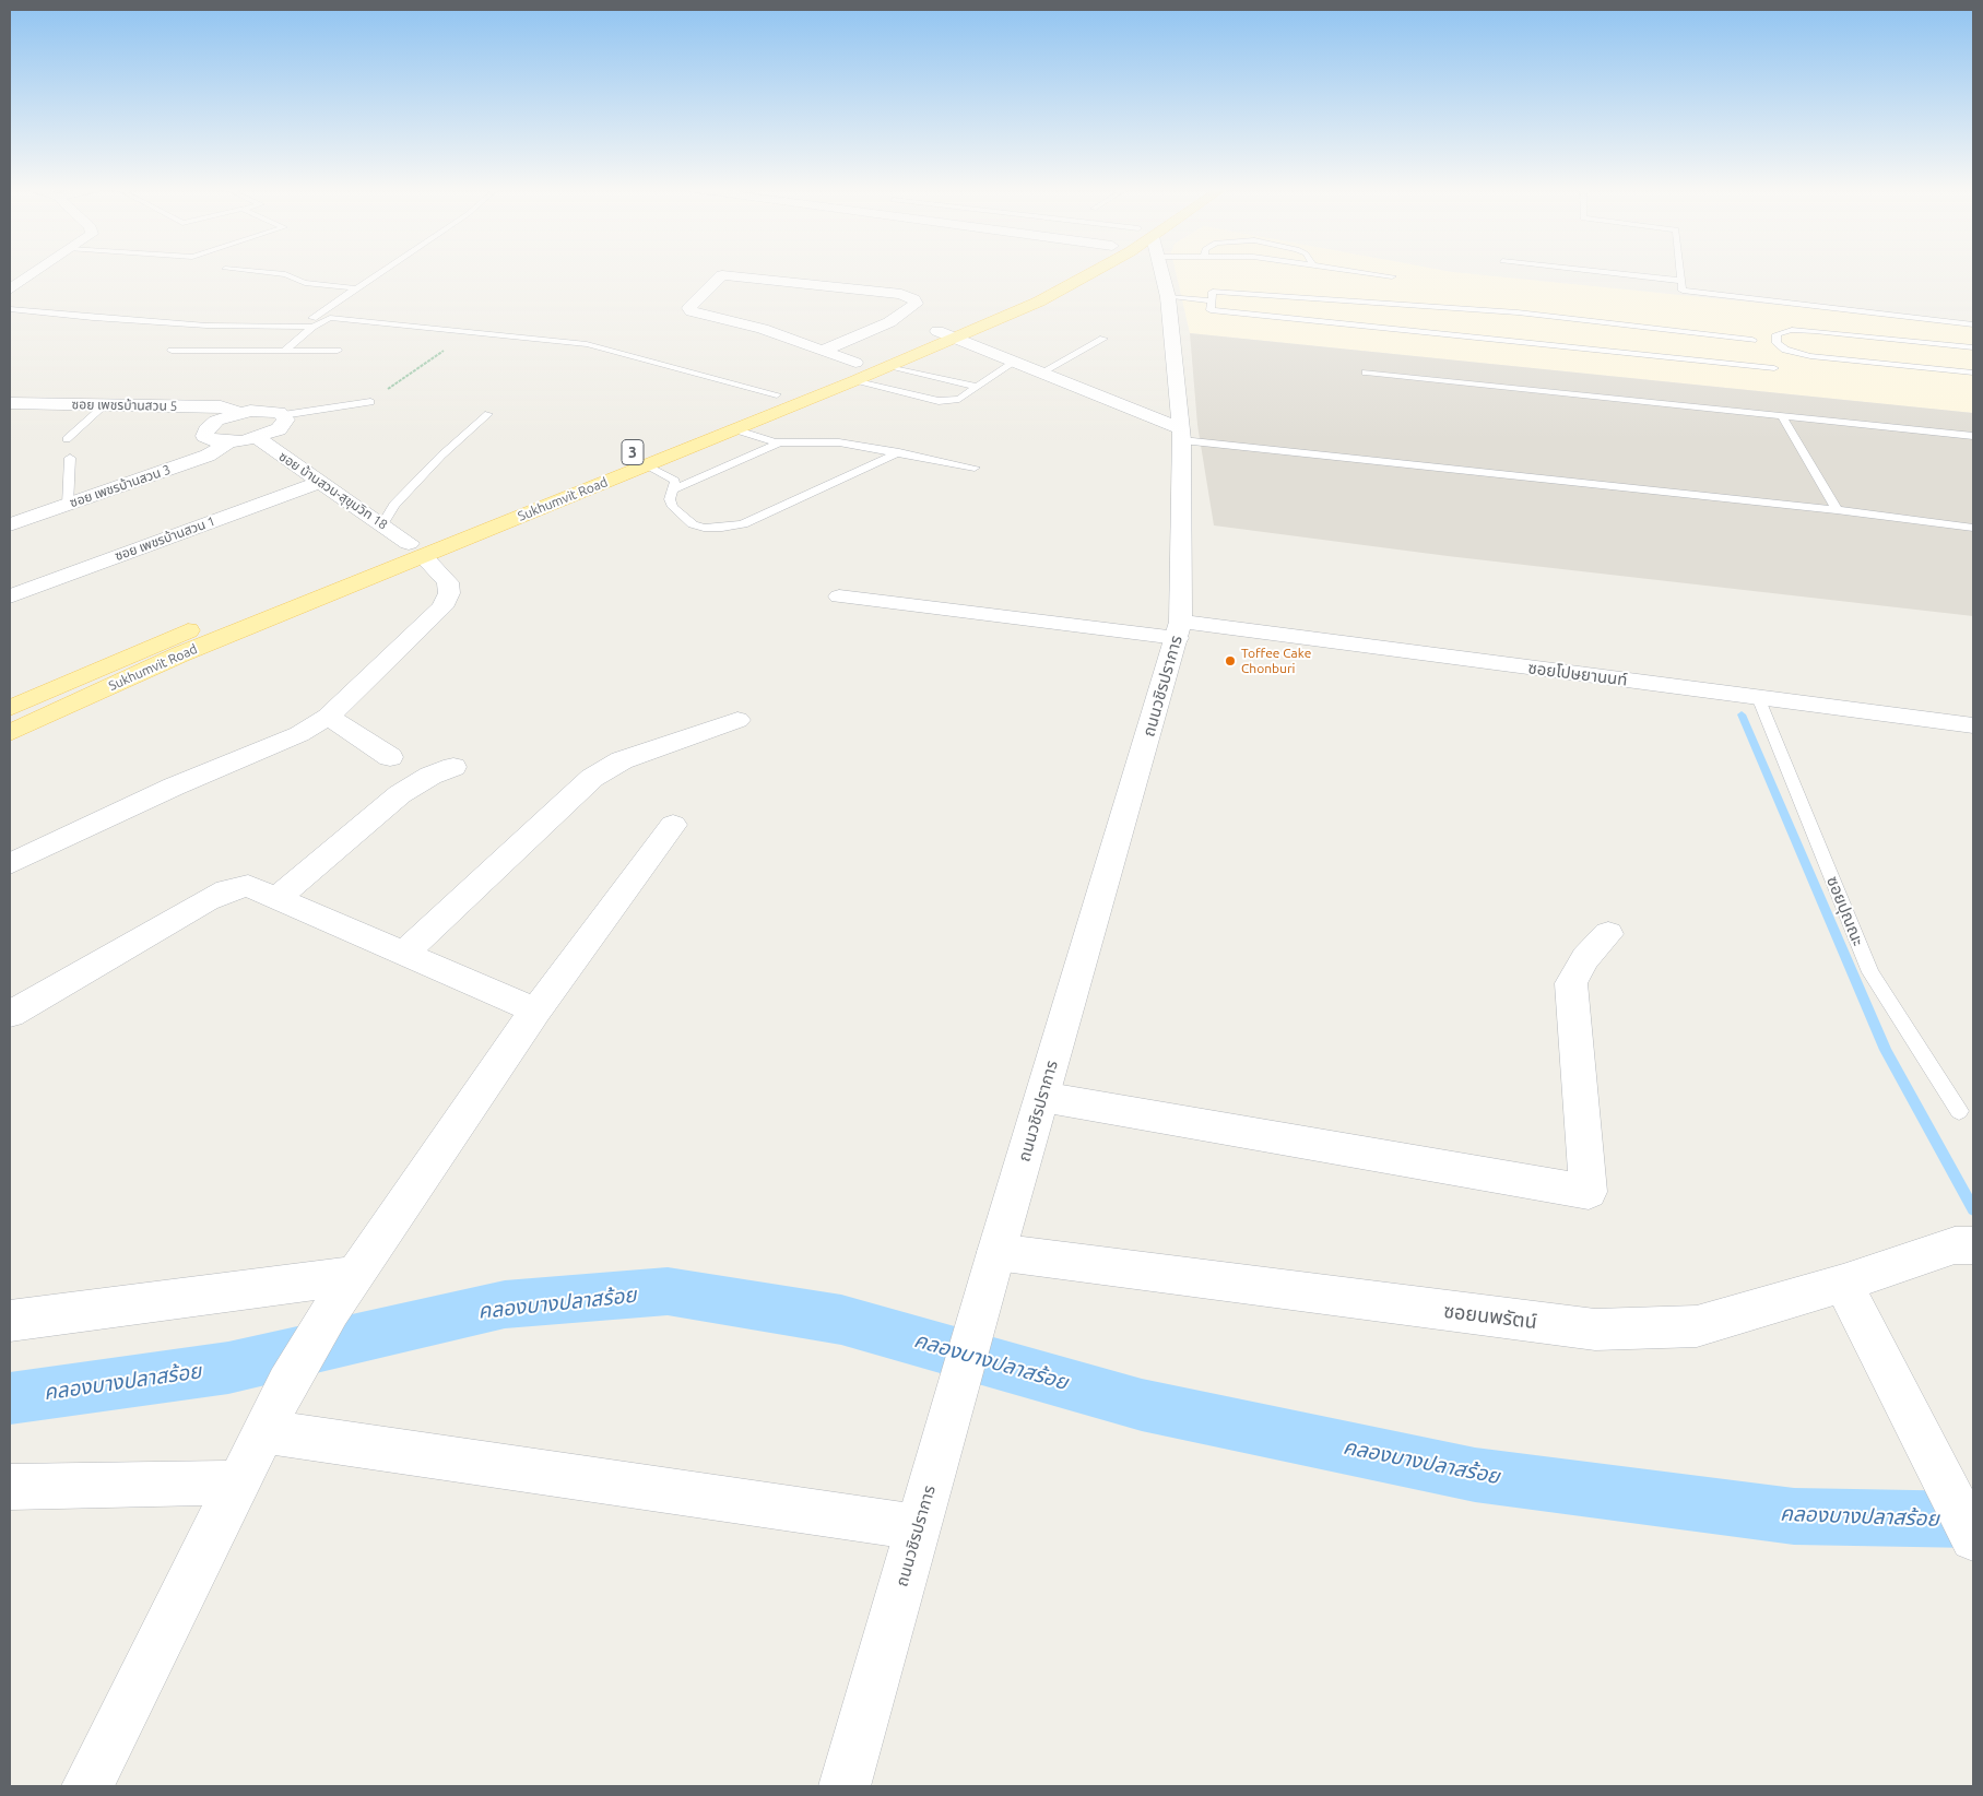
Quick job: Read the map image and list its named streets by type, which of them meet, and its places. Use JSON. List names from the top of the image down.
{
  "streets": {
    "main road": ["3", "Sukhumvit Road"],
    "street": [
      "ซอย เพชรบ้านสวน 5",
      "ซอย เพชรบ้านสวน 3",
      "ซอย บ้านสวน-สุขุมวิท 18",
      "ซอย เพชรบ้านสวน 1",
      "ซอยโปษยานนท์",
      "ถนนวชิรปราการ",
      "ซอยนพรัตน์"
    ],
    "lane": ["ซอยปุณณะ"]
  },
  "crossings": [
    ["ซอย บ้านสวน-สุขุมวิท 18", "Sukhumvit Road"],
    ["ซอย บ้านสวน-สุขุมวิท 18", "ซอย เพชรบ้านสวน 1"],
    ["ซอยโปษยานนท์", "ถนนวชิรปราการ"],
    ["ซอยโปษยานนท์", "ซอยปุณณะ"],
    ["ถนนวชิรปราการ", "ซอยนพรัตน์"]
  ],
  "water": ["คลองบางปลาสร้อย"],
  "places": ["Toffee Cake Chonburi"]
}
